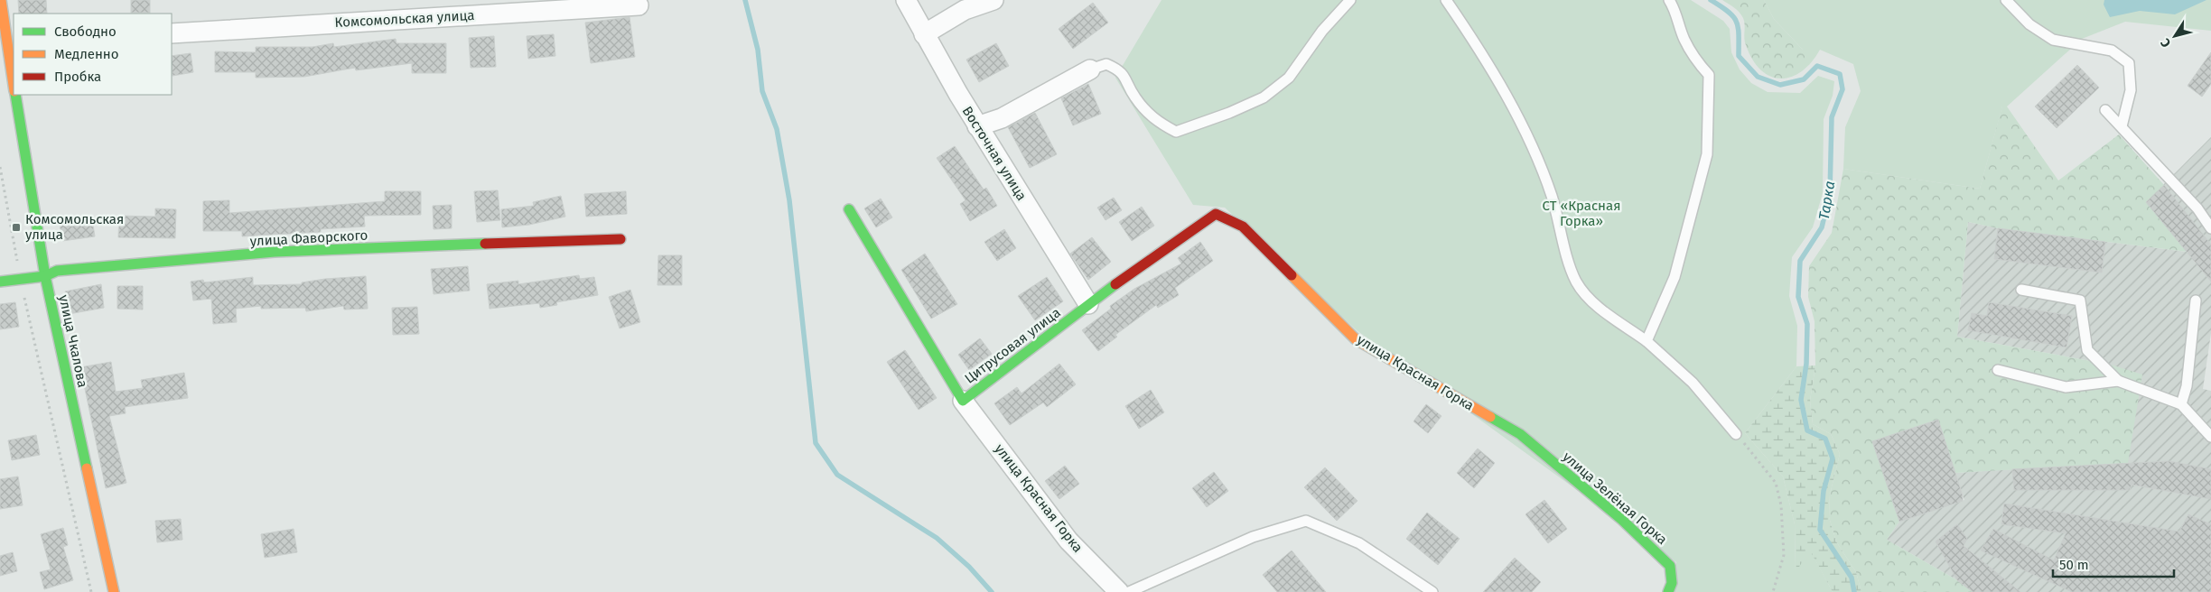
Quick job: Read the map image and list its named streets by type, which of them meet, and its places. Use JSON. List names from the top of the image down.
{
  "streets": {
    "street": [
      "Комсомольская улица",
      "Восточная улица",
      "улица Фаворского",
      "улица Чкалова",
      "Цитрусовая улица",
      "улица Красная Горка",
      "улица Зелёная Горка"
    ]
  },
  "crossings": [
    ["Восточная улица", "Цитрусовая улица"],
    ["улица Фаворского", "улица Чкалова"],
    ["Цитрусовая улица", "улица Красная Горка"],
    ["улица Красная Горка", "улица Зелёная Горка"]
  ],
  "water": ["Тарка"],
  "parks": ["СТ «Красная Горка»"],
  "places": {
    "transit": ["Комсомольская улица"]
  },
  "legend": ["Свободно", "Медленно", "Пробка"],
  "scale_bar": "50 m",
  "north": "bottom left"
}
